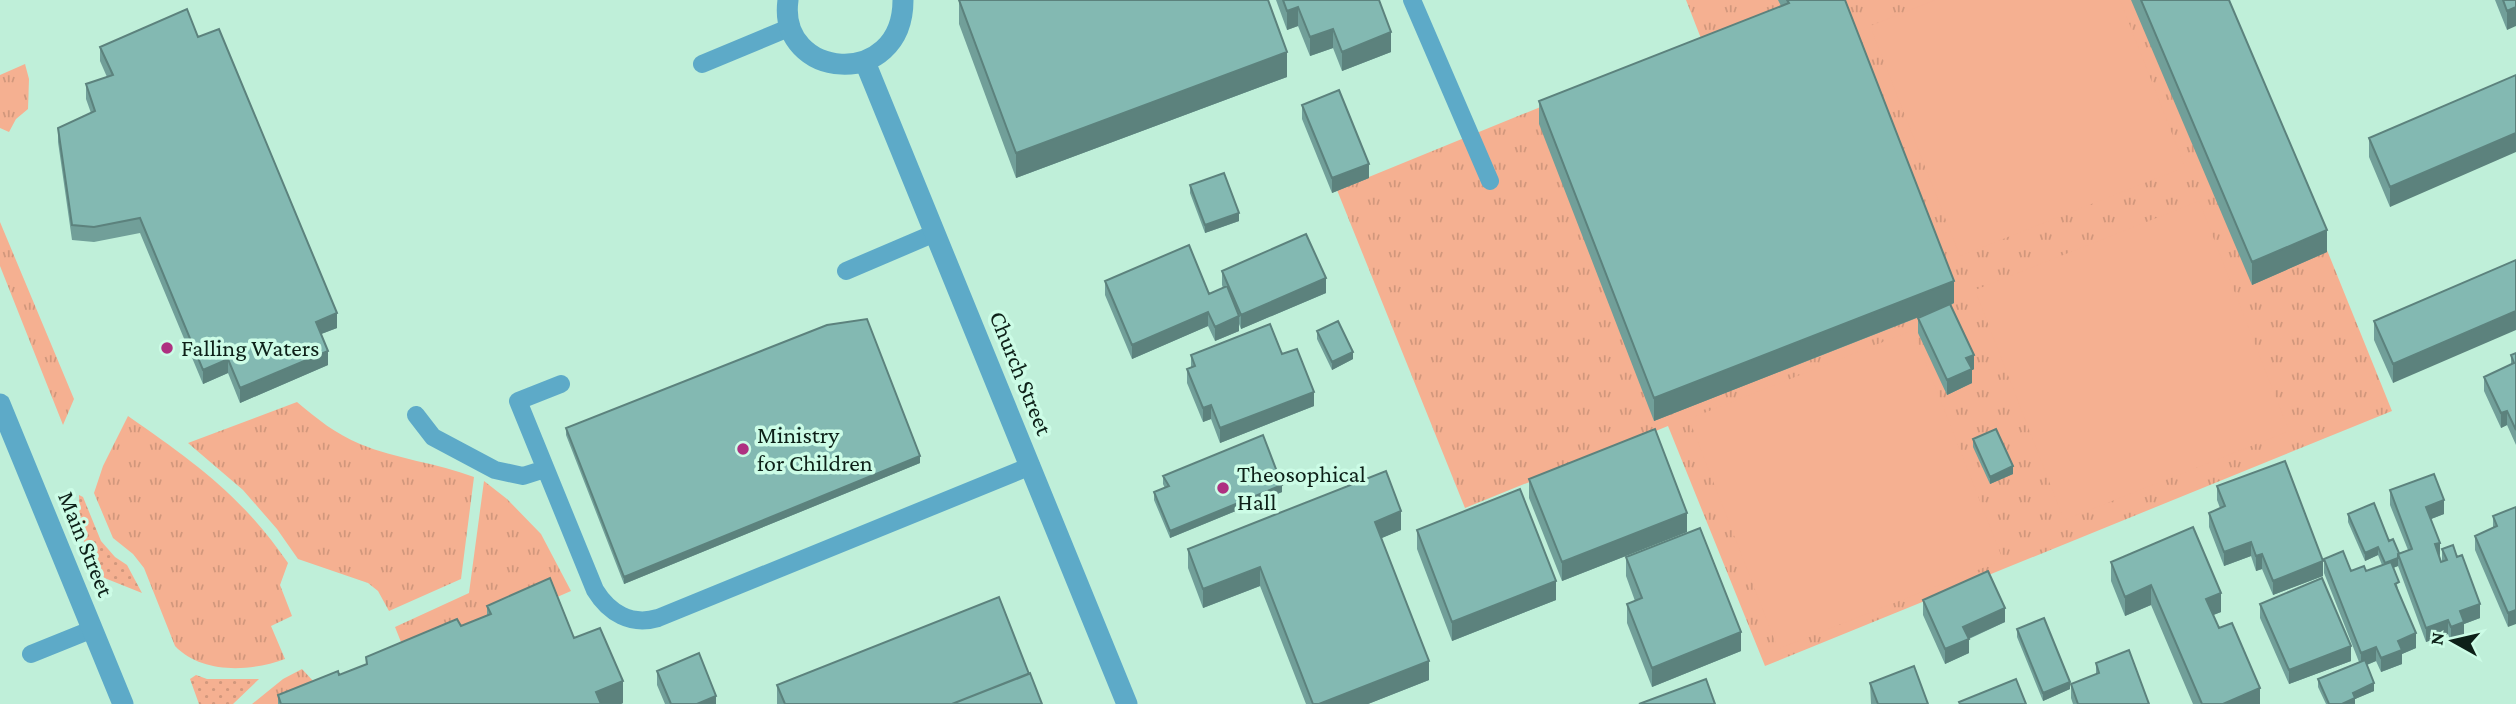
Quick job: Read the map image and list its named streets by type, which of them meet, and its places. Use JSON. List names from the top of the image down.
{
  "streets": {
    "street": ["Church Street", "Main Street"]
  },
  "places": ["Falling Waters", "Ministry for Children", "Theosophical Hall"],
  "north": "left"
}
